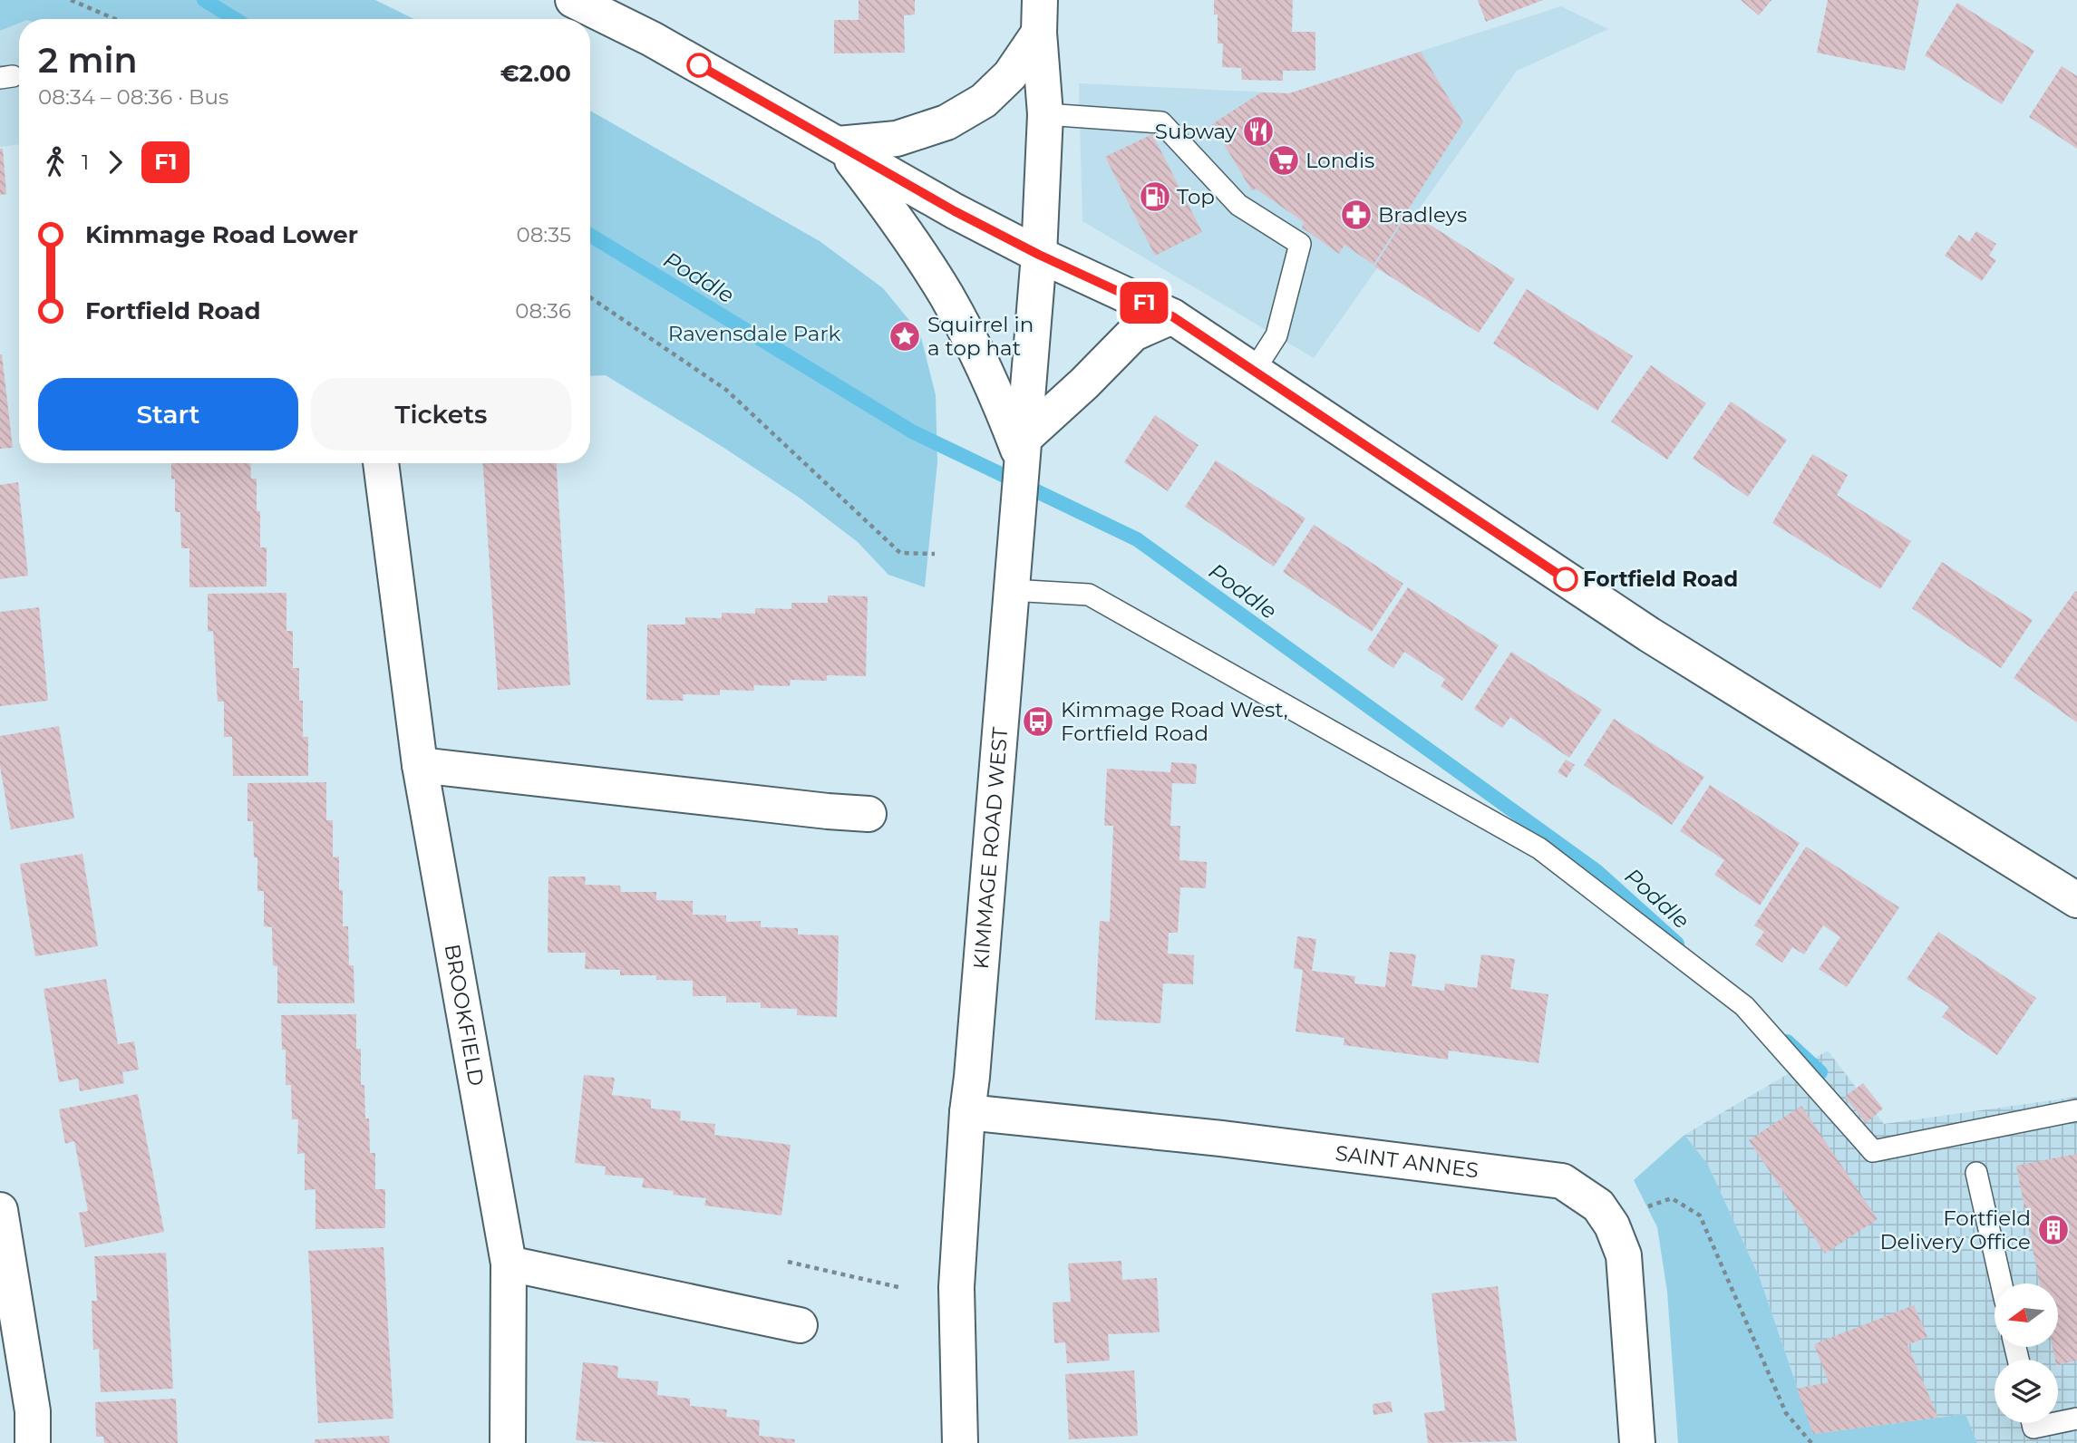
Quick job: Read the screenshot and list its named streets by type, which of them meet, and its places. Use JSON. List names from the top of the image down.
{
  "streets": {
    "main road": ["KIMMAGE ROAD WEST", "BROOKFIELD", "SAINT ANNES"]
  },
  "crossings": [
    ["KIMMAGE ROAD WEST", "SAINT ANNES"]
  ],
  "water": ["Poddle"],
  "parks": ["Ravensdale Park"],
  "places": {
    "restaurant": ["Subway"],
    "supermarket": ["Londis"],
    "fuel station": ["Top"],
    "pharmacy": ["Bradleys"],
    "place": ["Squirrel in a top hat"],
    "other": ["Fortfield Road"],
    "bus stop": ["Kimmage Road West, Fortfield Road"],
    "building": ["Fortfield Delivery Office"]
  },
  "lines": ["bus line F1"],
  "north": "left",
  "page": {
    "on_map": "F1",
    "heading": ["2 min", "08:34 – 08:36 · Bus", "€2.00"],
    "legs": ["1", "F1"],
    "list": [
      {
        "name": "Kimmage Road Lower",
        "value": "08:35"
      },
      {
        "name": "Fortfield Road",
        "value": "08:36"
      }
    ],
    "buttons": ["Start", "Tickets"]
  }
}
